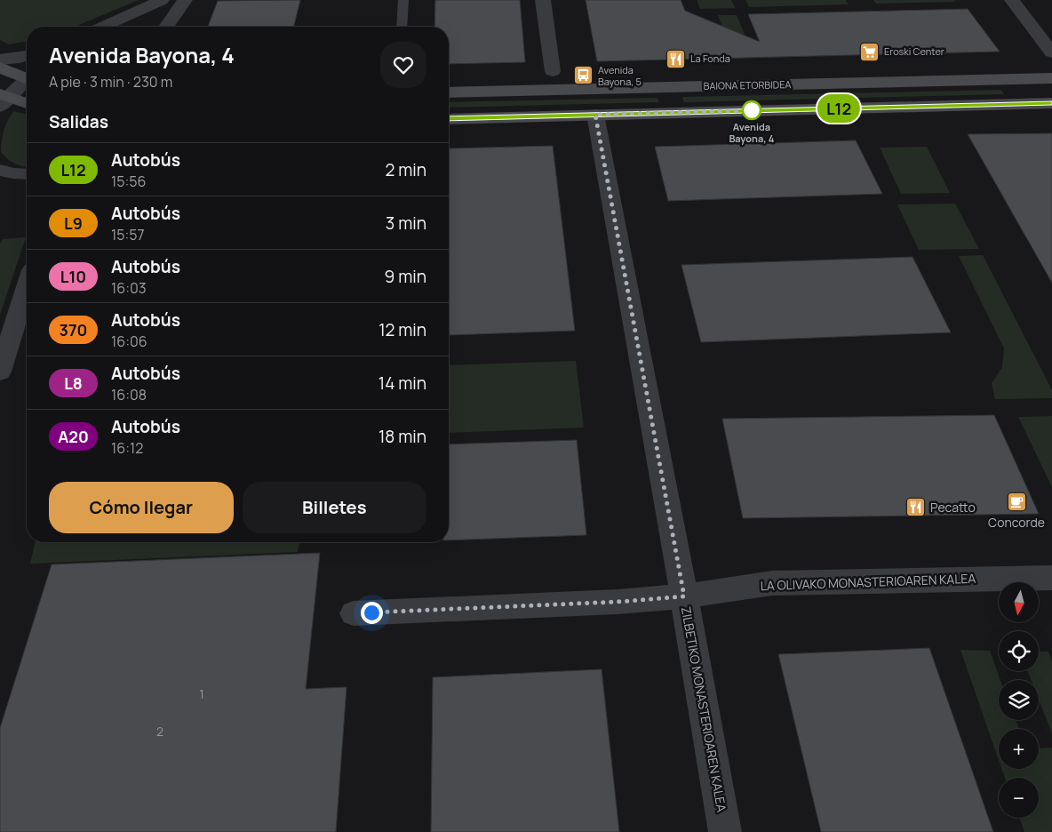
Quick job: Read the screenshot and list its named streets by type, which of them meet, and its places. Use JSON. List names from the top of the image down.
{
  "streets": {
    "main road": ["BAIONA ETORBIDEA"],
    "street": ["LA OLIVAKO MONASTERIOAREN KALEA", "ZILBETIKO MONASTERIOAREN KALEA"]
  },
  "crossings": [
    ["LA OLIVAKO MONASTERIOAREN KALEA", "ZILBETIKO MONASTERIOAREN KALEA"]
  ],
  "places": {
    "supermarket": ["Eroski Center"],
    "restaurant": ["La Fonda", "Pecatto"],
    "bus stop": ["Avenida Bayona, 5"],
    "other": ["Avenida Bayona, 4"],
    "cafe": ["Concorde"]
  },
  "lines": ["bus line L12"],
  "house_numbers": ["1", "2"],
  "north": "bottom",
  "page": {
    "on_map": "L12",
    "heading": [
      ["Avenida Bayona, 4", "A pie · 3 min · 230 m"],
      "Salidas"
    ],
    "list": [
      {
        "mark": "L12",
        "name": "Autobús",
        "note": "15:56",
        "value": "2 min"
      },
      {
        "mark": "L9",
        "name": "Autobús",
        "note": "15:57",
        "value": "3 min"
      },
      {
        "mark": "L10",
        "name": "Autobús",
        "note": "16:03",
        "value": "9 min"
      },
      {
        "mark": "370",
        "name": "Autobús",
        "note": "16:06",
        "value": "12 min"
      },
      {
        "mark": "L8",
        "name": "Autobús",
        "note": "16:08",
        "value": "14 min"
      },
      {
        "mark": "A20",
        "name": "Autobús",
        "note": "16:12",
        "value": "18 min"
      }
    ],
    "buttons": ["Cómo llegar", "Billetes"],
    "map_buttons": ["+", "−"]
  }
}
